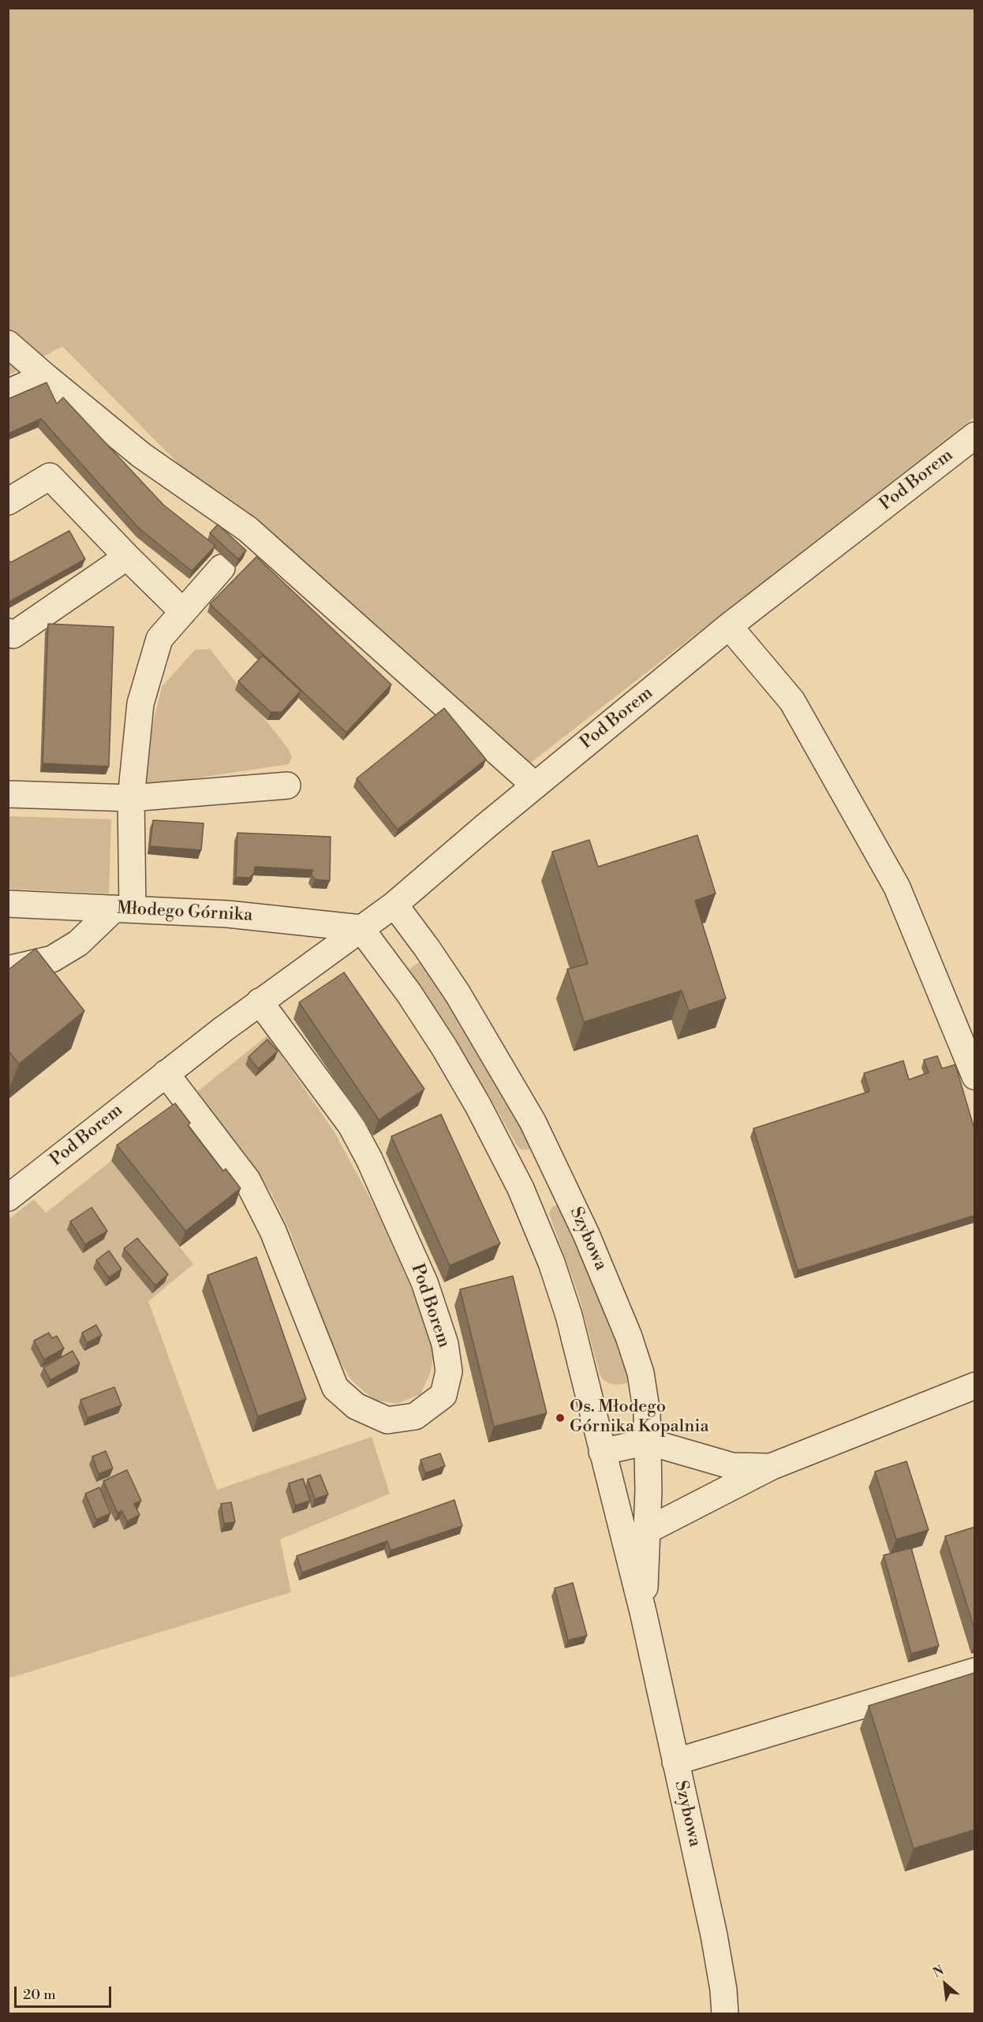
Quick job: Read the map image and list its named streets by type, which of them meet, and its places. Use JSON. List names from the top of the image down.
{
  "streets": {
    "street": ["Pod Borem", "Młodego Górnika", "Szybowa"]
  },
  "crossings": [
    ["Pod Borem", "Młodego Górnika"],
    ["Pod Borem", "Szybowa"],
    ["Młodego Górnika", "Szybowa"]
  ],
  "places": ["Os. Młodego Górnika Kopalnia"],
  "scale_bar": "20 m",
  "north": "top left"
}
